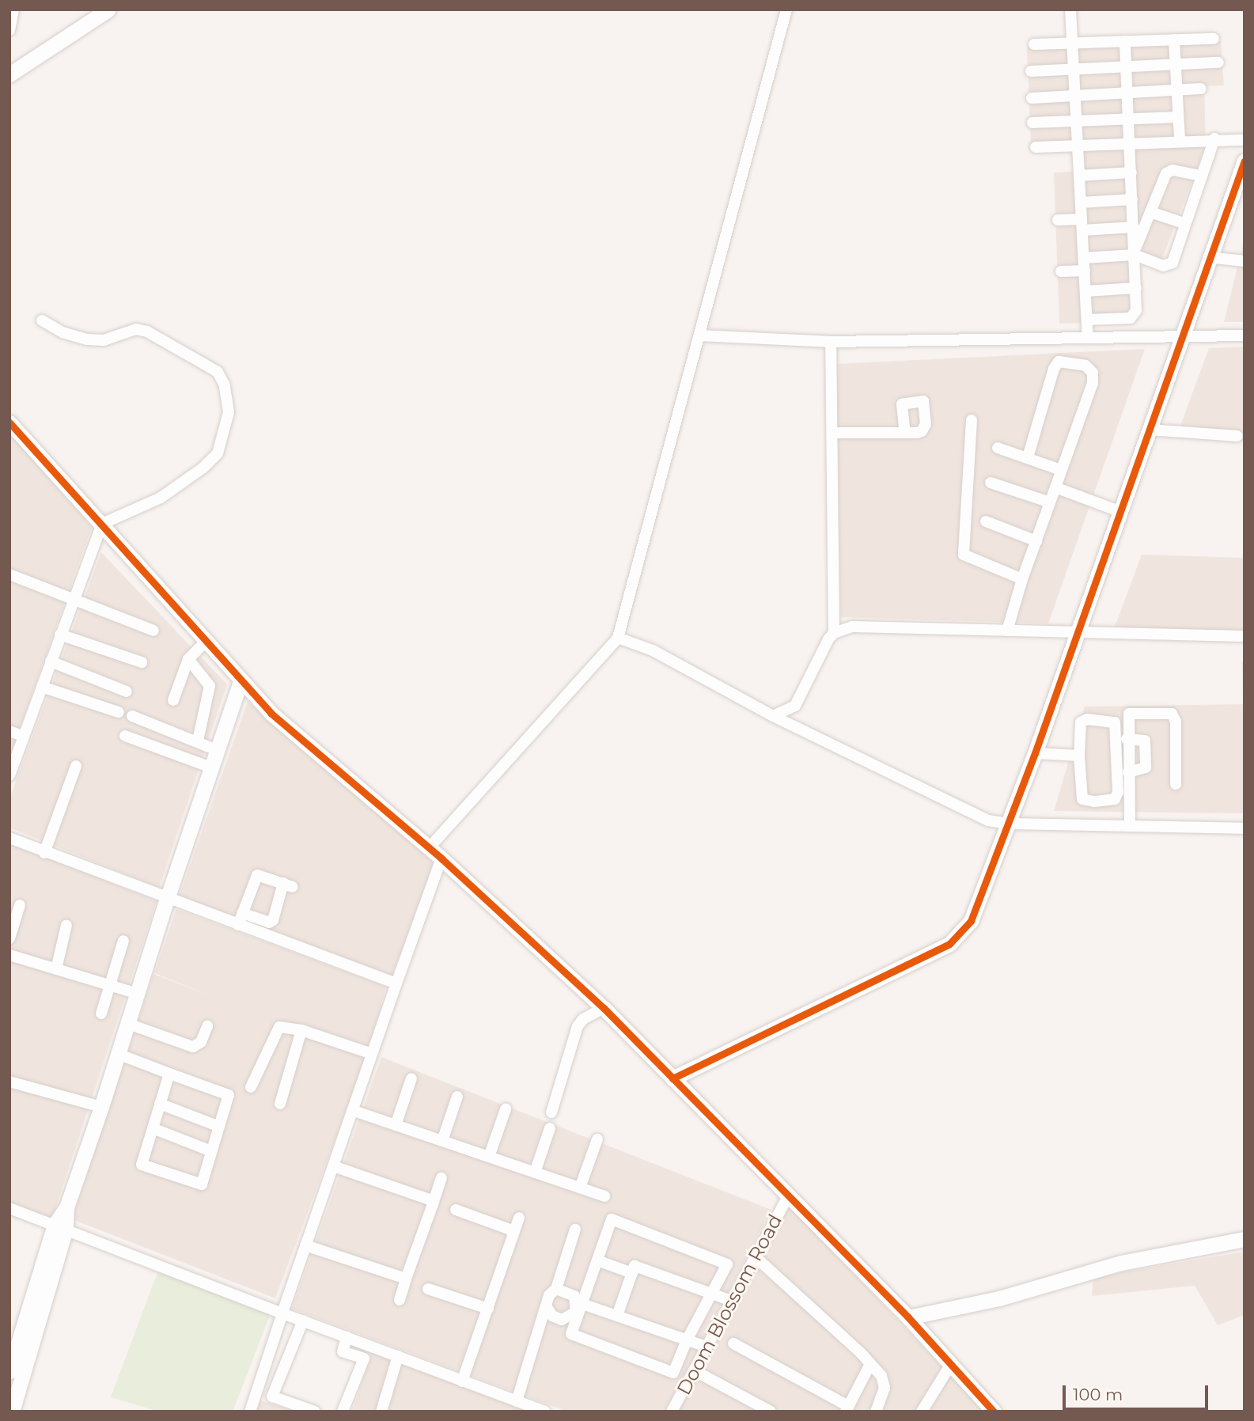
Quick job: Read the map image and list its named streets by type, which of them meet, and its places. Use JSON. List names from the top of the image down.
{
  "streets": {
    "street": ["Doom Blossom Road"]
  },
  "scale_bar": "100 m"
}
